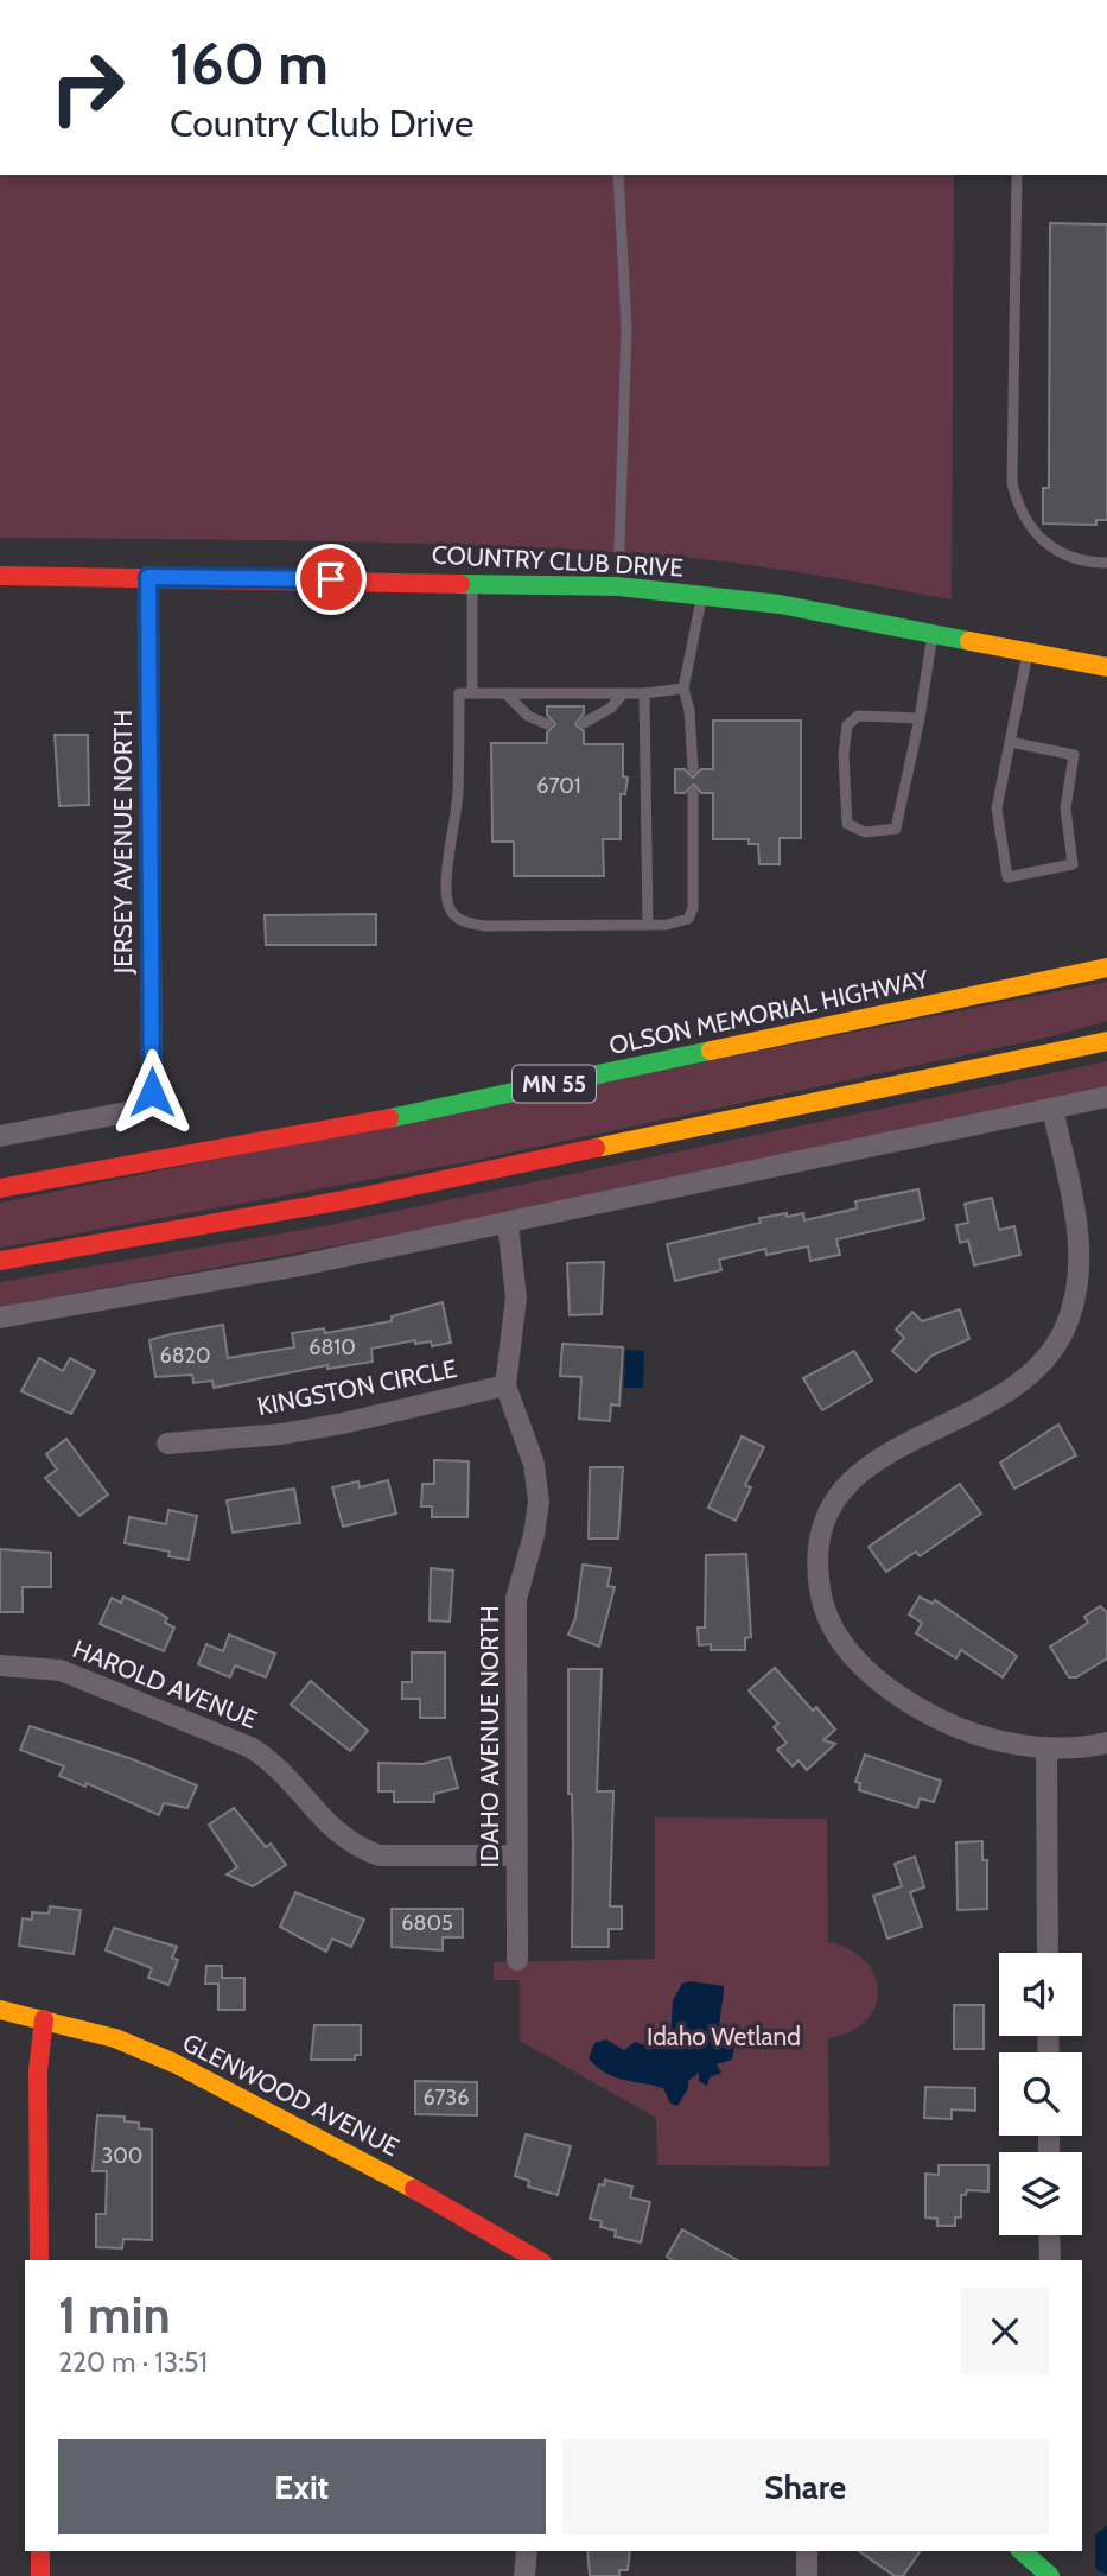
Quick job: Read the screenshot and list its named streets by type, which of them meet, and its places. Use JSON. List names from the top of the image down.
{
  "streets": {
    "main road": [
      "COUNTRY CLUB DRIVE",
      "OLSON MEMORIAL HIGHWAY",
      "MN 55",
      "GLENWOOD AVENUE"
    ],
    "street": [
      "JERSEY AVENUE NORTH",
      "KINGSTON CIRCLE",
      "HAROLD AVENUE",
      "IDAHO AVENUE NORTH"
    ]
  },
  "crossings": [
    ["COUNTRY CLUB DRIVE", "JERSEY AVENUE NORTH"],
    ["KINGSTON CIRCLE", "IDAHO AVENUE NORTH"],
    ["HAROLD AVENUE", "IDAHO AVENUE NORTH"]
  ],
  "parks": ["Idaho Wetland"],
  "house_numbers": [
    "6701",
    "6810",
    "6820",
    "6805",
    "6736",
    "300"
  ],
  "page": {
    "turn": ["160 m", "Country Club Drive"],
    "heading": ["1 min", "220 m · 13:51"],
    "buttons": ["Exit", "Share"]
  }
}
